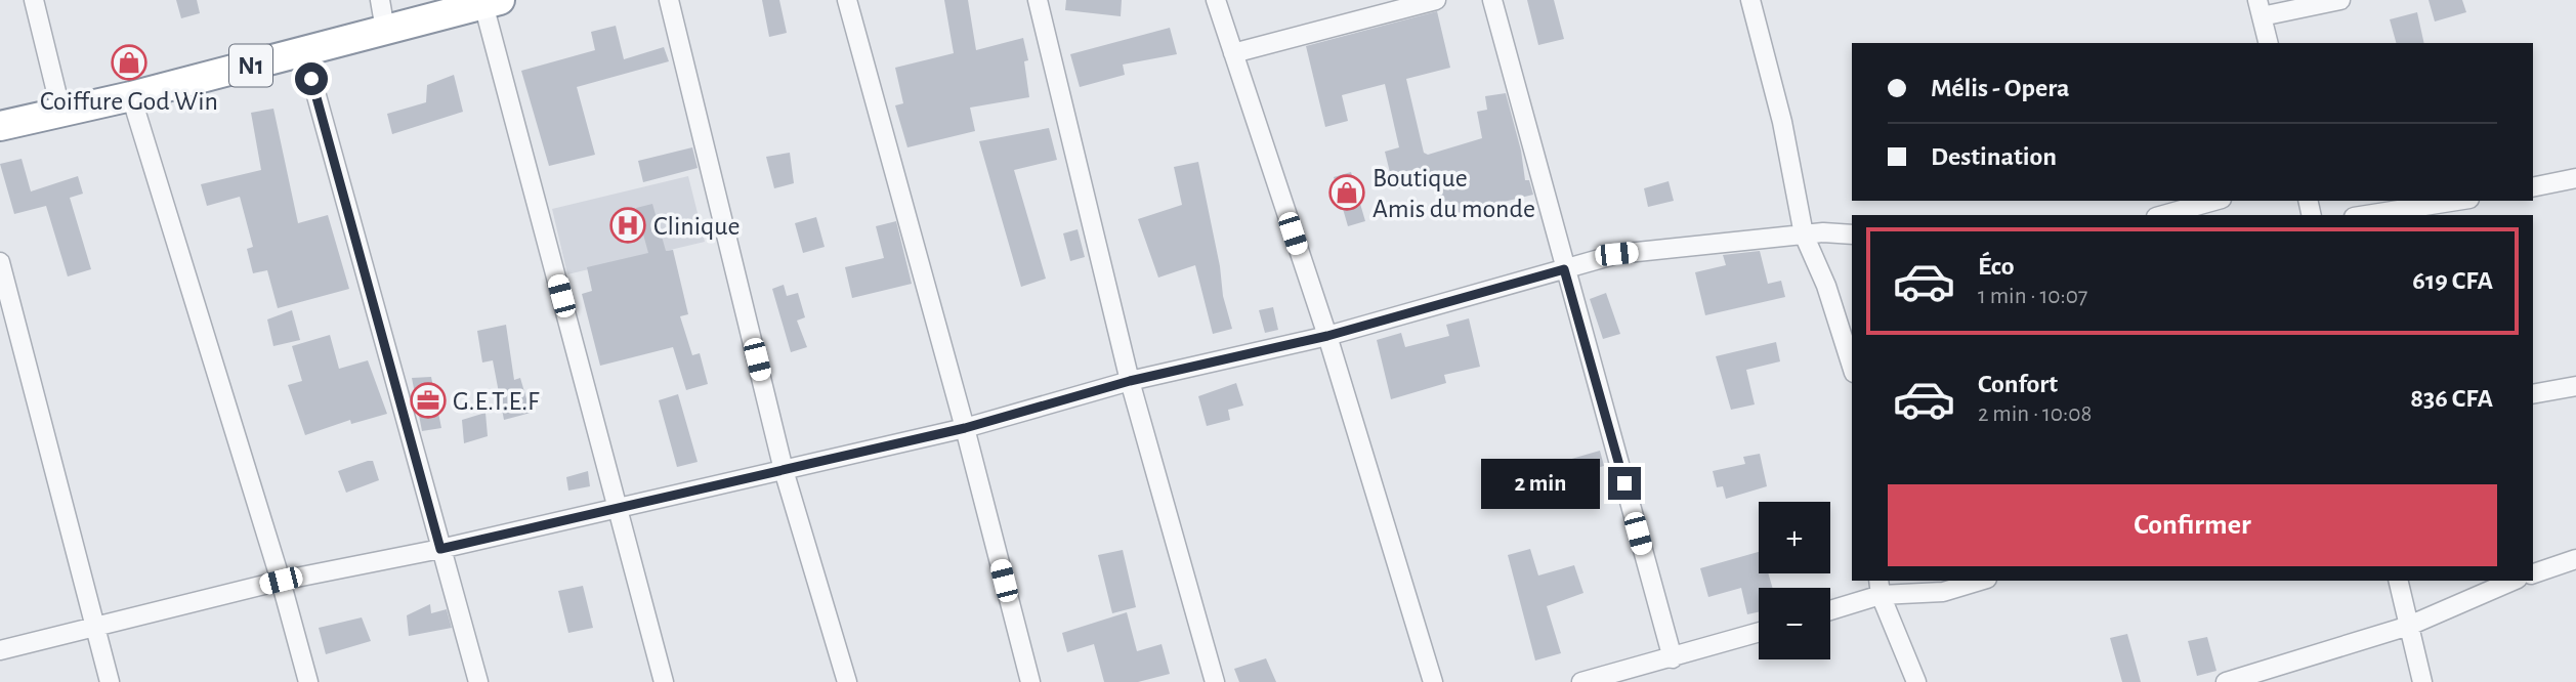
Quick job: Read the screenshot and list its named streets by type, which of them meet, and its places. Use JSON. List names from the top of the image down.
{
  "streets": {
    "highway": ["N1"]
  },
  "places": {
    "shop": ["Coiffure God Win", "Boutique Amis du monde"],
    "hospital": ["Clinique"],
    "office": ["G.E.T.E.F"]
  },
  "page": {
    "banner": ["Mélis - Opera", "Destination"],
    "list": [
      {
        "name": "Éco",
        "note": "1 min · 10:07",
        "value": "619 CFA"
      },
      {
        "name": "Confort",
        "note": "2 min · 10:08",
        "value": "836 CFA"
      }
    ],
    "bubble": "2 min",
    "buttons": "Confirmer",
    "map_buttons": ["+", "−"]
  }
}
